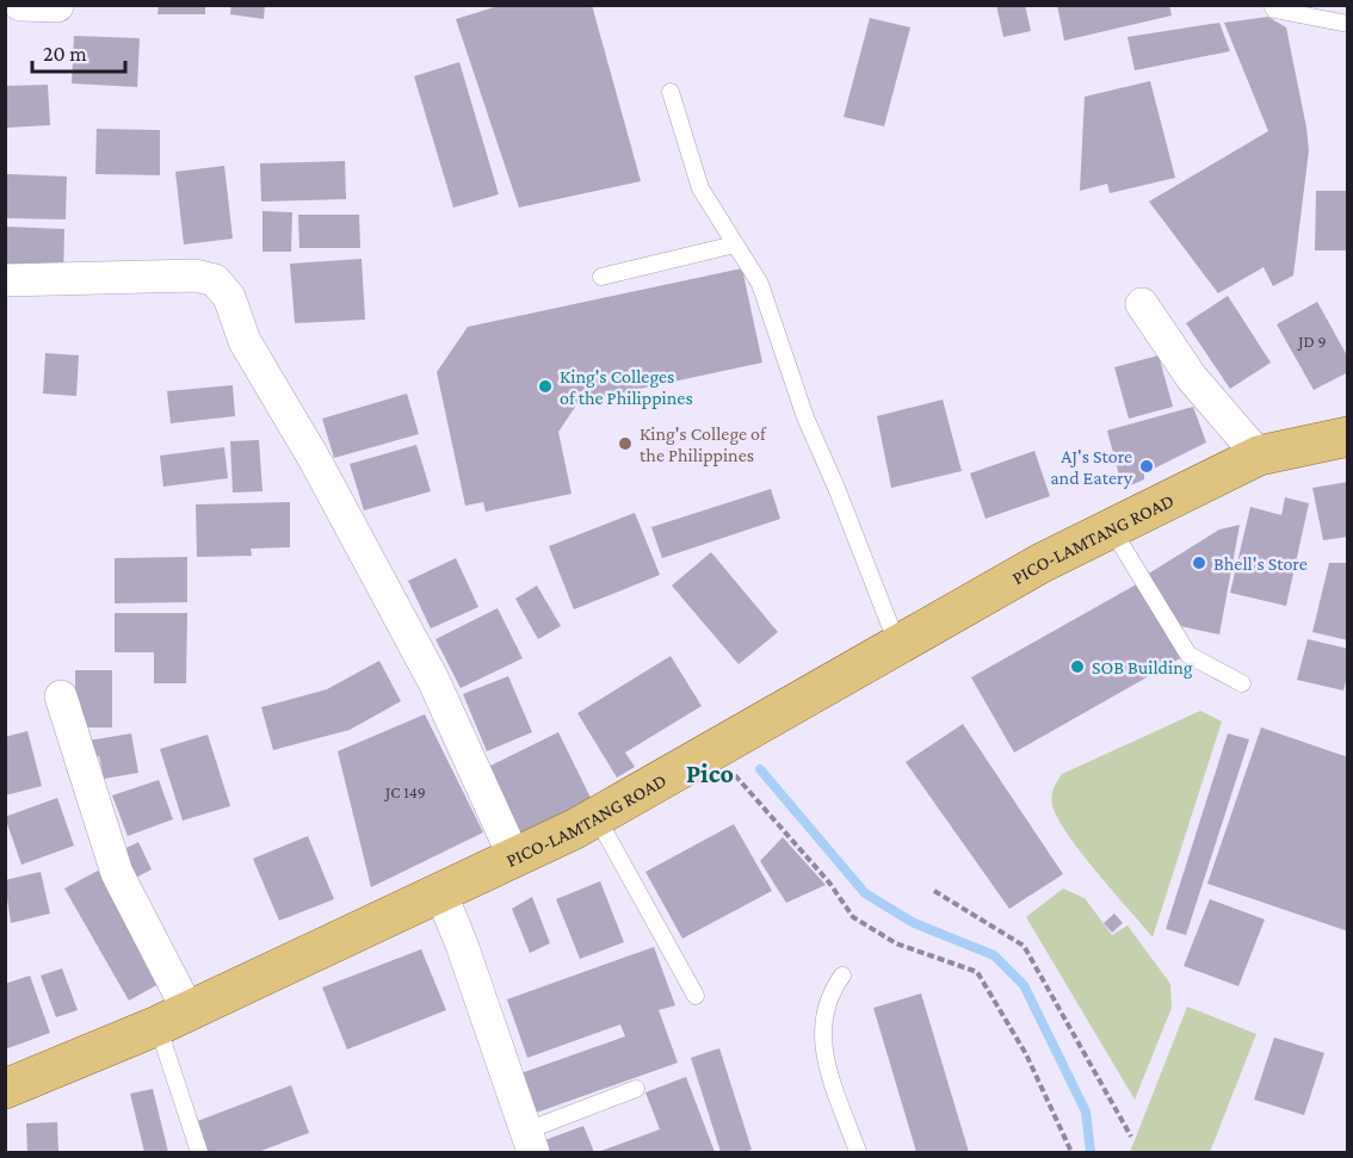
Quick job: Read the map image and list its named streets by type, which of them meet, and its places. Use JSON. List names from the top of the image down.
{
  "streets": {
    "main road": ["PICO-LAMTANG ROAD"]
  },
  "districts": ["Pico"],
  "places": [
    "King's Colleges of the Philippines",
    "King's College of the Philippines",
    "AJ's Store and Eatery",
    "Bhell's Store",
    "SOB Building"
  ],
  "house_numbers": ["JD 9", "JC 149"],
  "scale_bar": "20 m"
}
